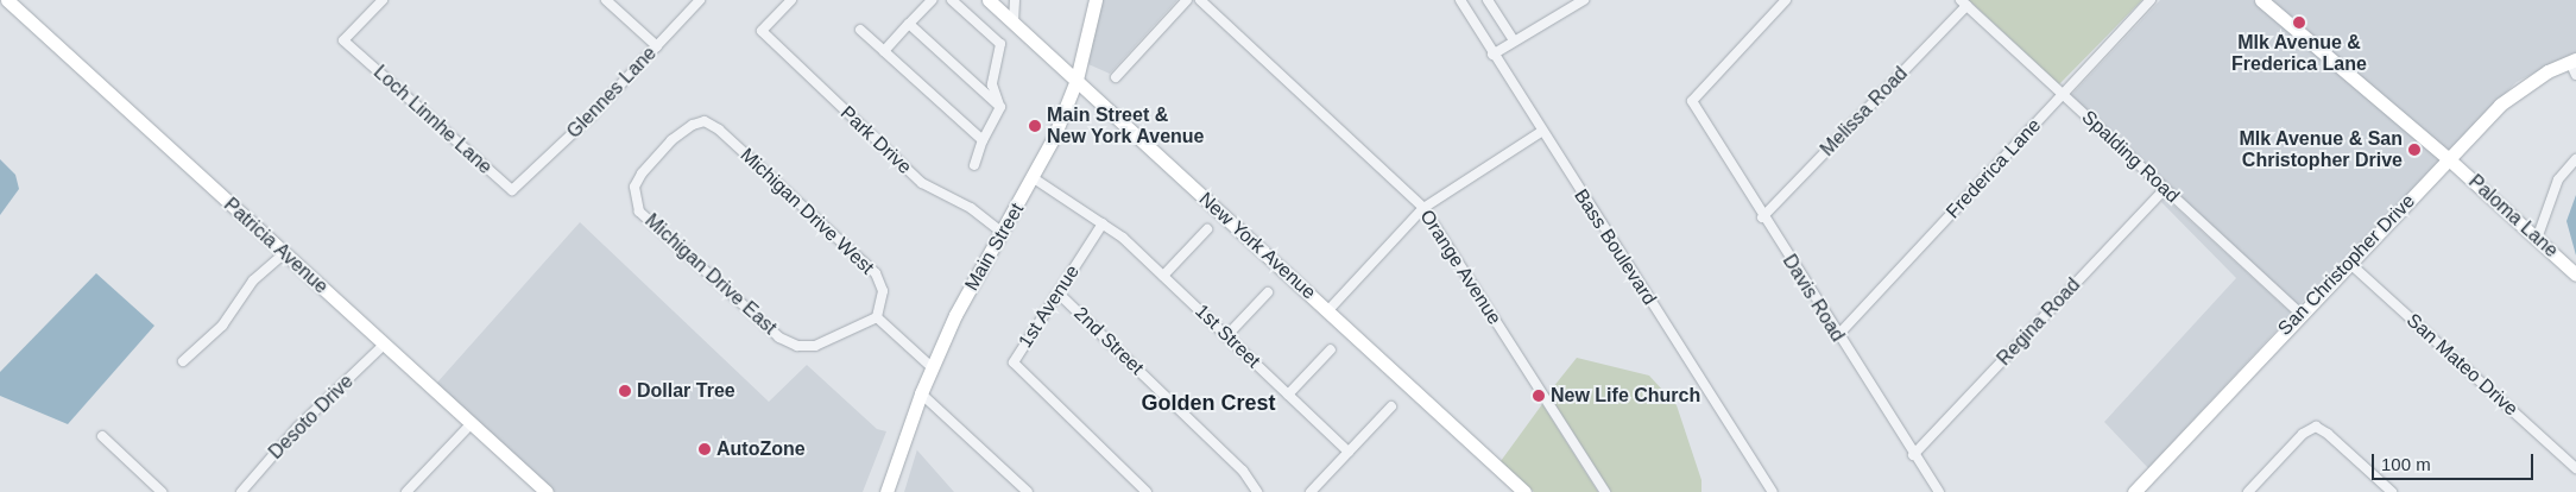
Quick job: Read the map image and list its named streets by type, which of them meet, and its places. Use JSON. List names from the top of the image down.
{
  "streets": {
    "street": [
      "Glennes Lane",
      "Melissa Road",
      "Loch Linnhe Lane",
      "Park Drive",
      "Spalding Road",
      "Frederica Lane",
      "Michigan Drive West",
      "Paloma Lane",
      "Patricia Avenue",
      "New York Avenue",
      "Main Street",
      "Bass Boulevard",
      "San Christopher Drive",
      "Orange Avenue",
      "Michigan Drive East",
      "Davis Road",
      "1st Avenue",
      "Regina Road",
      "1st Street",
      "2nd Street",
      "San Mateo Drive",
      "Desoto Drive"
    ]
  },
  "crossings": [
    ["Glennes Lane", "Loch Linnhe Lane"],
    ["Melissa Road", "Spalding Road"],
    ["Melissa Road", "Davis Road"],
    ["Park Drive", "Main Street"],
    ["Spalding Road", "Frederica Lane"],
    ["Spalding Road", "San Christopher Drive"],
    ["Spalding Road", "Regina Road"],
    ["Frederica Lane", "Davis Road"],
    ["Michigan Drive West", "Michigan Drive East"],
    ["Paloma Lane", "San Christopher Drive"],
    ["Patricia Avenue", "Desoto Drive"],
    ["New York Avenue", "Main Street"],
    ["San Christopher Drive", "San Mateo Drive"],
    ["Davis Road", "Regina Road"],
    ["1st Avenue", "1st Street"],
    ["1st Avenue", "2nd Street"]
  ],
  "districts": ["Golden Crest"],
  "places": [
    "Mlk Avenue & Frederica Lane",
    "Main Street & New York Avenue",
    "Mlk Avenue & San Christopher Drive",
    "Dollar Tree",
    "New Life Church",
    "AutoZone"
  ],
  "scale_bar": "100 m"
}
